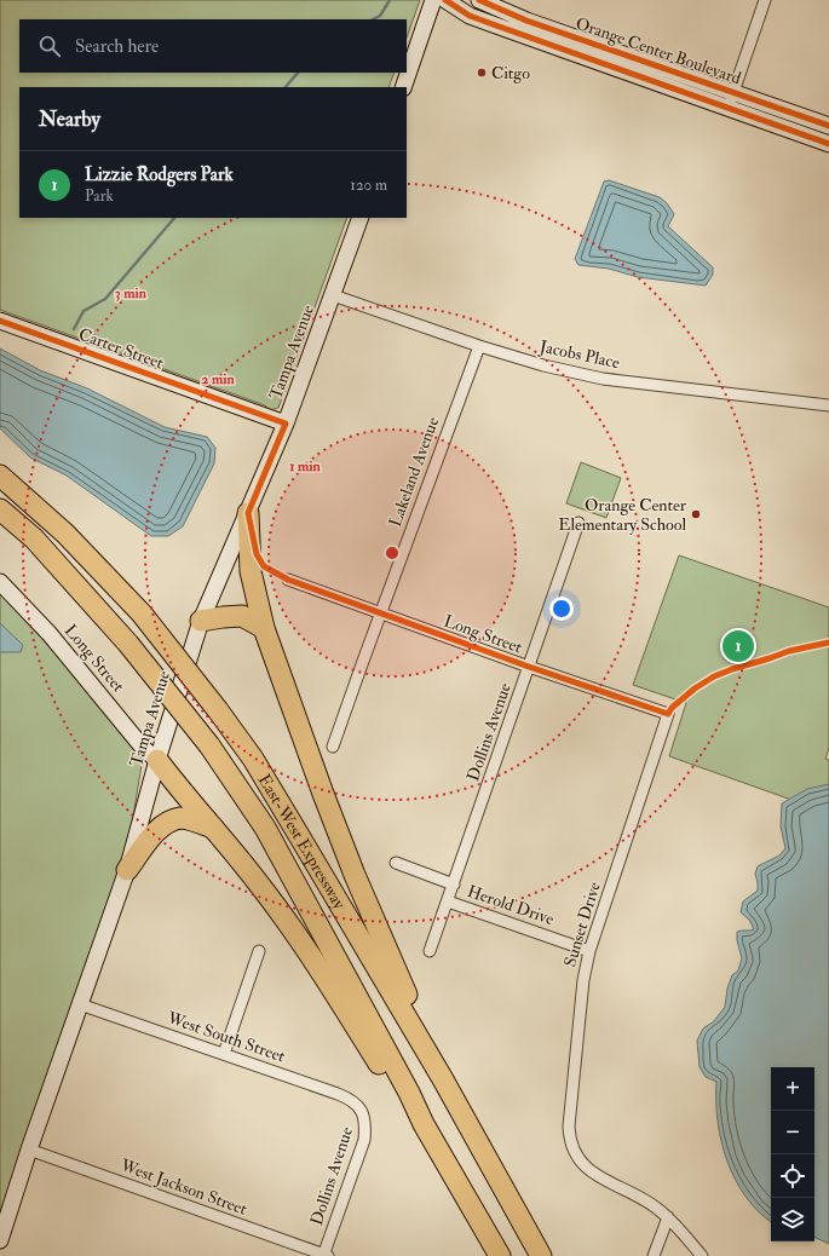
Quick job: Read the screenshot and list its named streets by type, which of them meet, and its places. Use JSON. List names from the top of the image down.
{
  "streets": {
    "highway": ["East-West Expressway"],
    "street": [
      "Orange Center Boulevard",
      "Carter Street",
      "Tampa Avenue",
      "Jacobs Place",
      "Lakeland Avenue",
      "Long Street",
      "Dollins Avenue",
      "Herold Drive",
      "Sunset Drive",
      "West South Street",
      "West Jackson Street"
    ]
  },
  "crossings": [
    ["Carter Street", "Tampa Avenue"],
    ["Tampa Avenue", "Jacobs Place"],
    ["Tampa Avenue", "Long Street"],
    ["Tampa Avenue", "West South Street"],
    ["Tampa Avenue", "West Jackson Street"],
    ["Jacobs Place", "Lakeland Avenue"],
    ["Lakeland Avenue", "Long Street"],
    ["Long Street", "Dollins Avenue"],
    ["Long Street", "Sunset Drive"],
    ["Dollins Avenue", "Herold Drive"],
    ["Dollins Avenue", "West South Street"],
    ["Dollins Avenue", "West Jackson Street"],
    ["Herold Drive", "Sunset Drive"]
  ],
  "places": ["Citgo", "Orange Center Elementary School"],
  "page": {
    "search": "Search here",
    "heading": "Nearby",
    "list": [
      {
        "mark": "1",
        "name": "Lizzie Rodgers Park",
        "note": "Park",
        "value": "120 m"
      }
    ],
    "pins": "1",
    "map_buttons": ["+", "−"]
  },
  "rings": ["3 min", "2 min", "1 min"]
}
